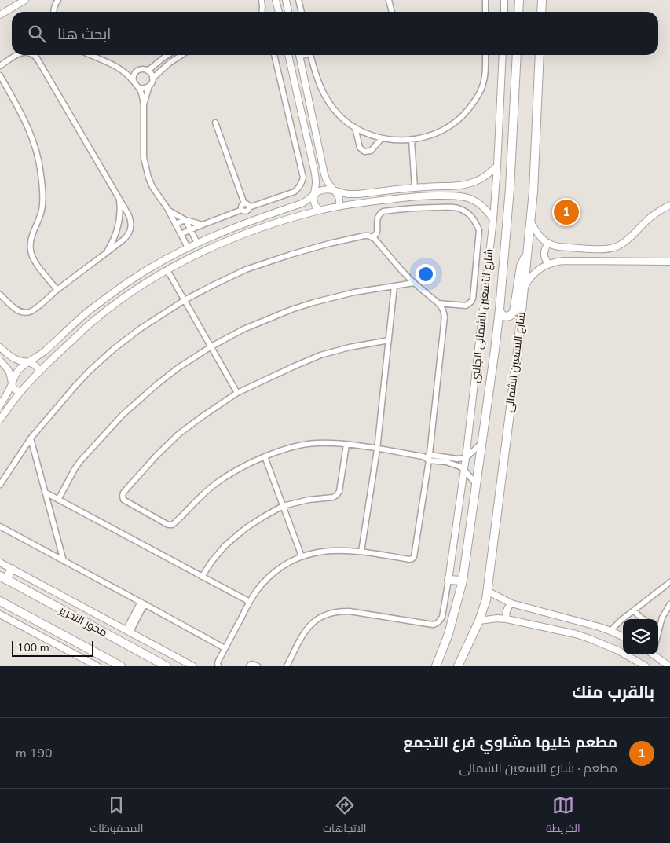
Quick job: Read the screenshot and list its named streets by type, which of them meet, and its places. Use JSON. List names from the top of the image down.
{
  "streets": {
    "main road": ["شارع التسعين الشمالى", "محور التحرير"],
    "street": ["شارع التسعين الشمالى الجانبى"]
  },
  "scale_bar": "100 m",
  "page": {
    "search": "ابحث هنا",
    "pins": "1",
    "scale": "100 m",
    "heading": "بالقرب منك",
    "list": [
      {
        "mark": "1",
        "name": "مطعم خليها مشاوي فرع التجمع",
        "note": "مطعم · شارع التسعين الشمالى",
        "value": "190 m"
      }
    ],
    "nav": ["الخريطة", "الاتجاهات", "المحفوظات"]
  }
}
